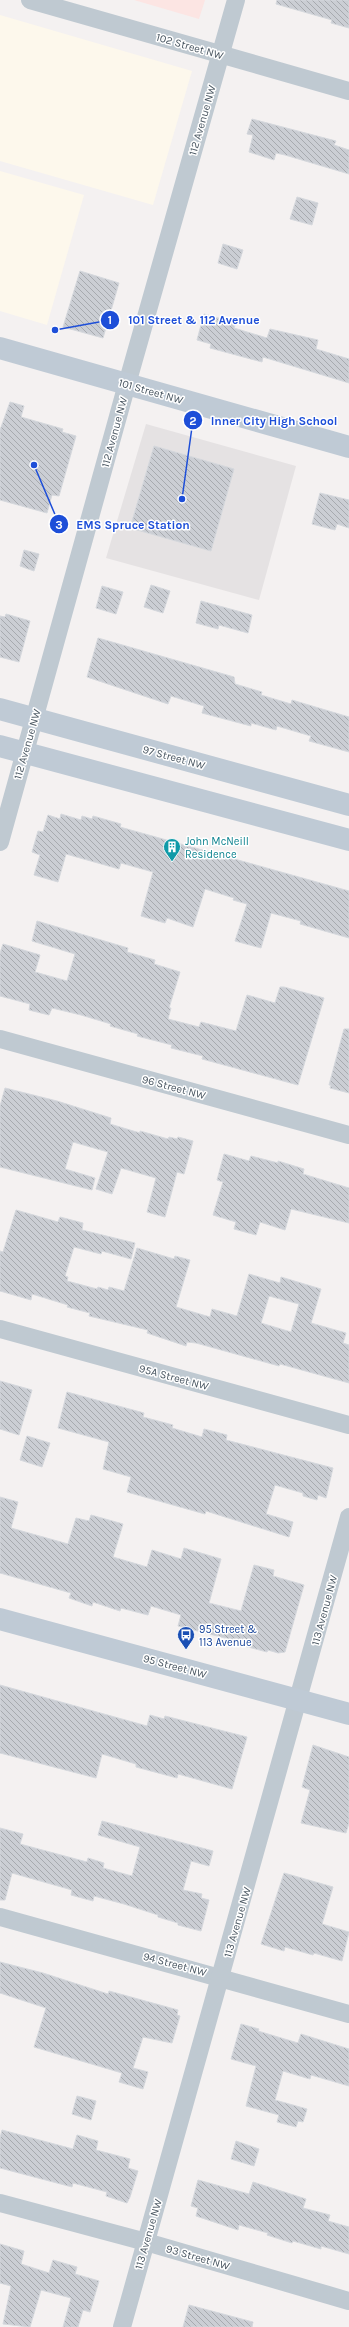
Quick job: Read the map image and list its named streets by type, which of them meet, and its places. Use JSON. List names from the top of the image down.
{
  "streets": {
    "street": [
      "102 Street NW",
      "112 Avenue NW",
      "101 Street NW",
      "97 Street NW",
      "96 Street NW",
      "95A Street NW",
      "113 Avenue NW",
      "95 Street NW",
      "94 Street NW",
      "93 Street NW"
    ]
  },
  "crossings": [
    ["102 Street NW", "112 Avenue NW"],
    ["112 Avenue NW", "101 Street NW"],
    ["112 Avenue NW", "97 Street NW"],
    ["113 Avenue NW", "95 Street NW"],
    ["113 Avenue NW", "94 Street NW"],
    ["113 Avenue NW", "93 Street NW"]
  ],
  "places": {
    "other": ["101 Street & 112 Avenue", "EMS Spruce Station", "Inner City High School"],
    "building": ["John McNeill Residence"],
    "bus stop": ["95 Street & 113 Avenue"]
  }
}
